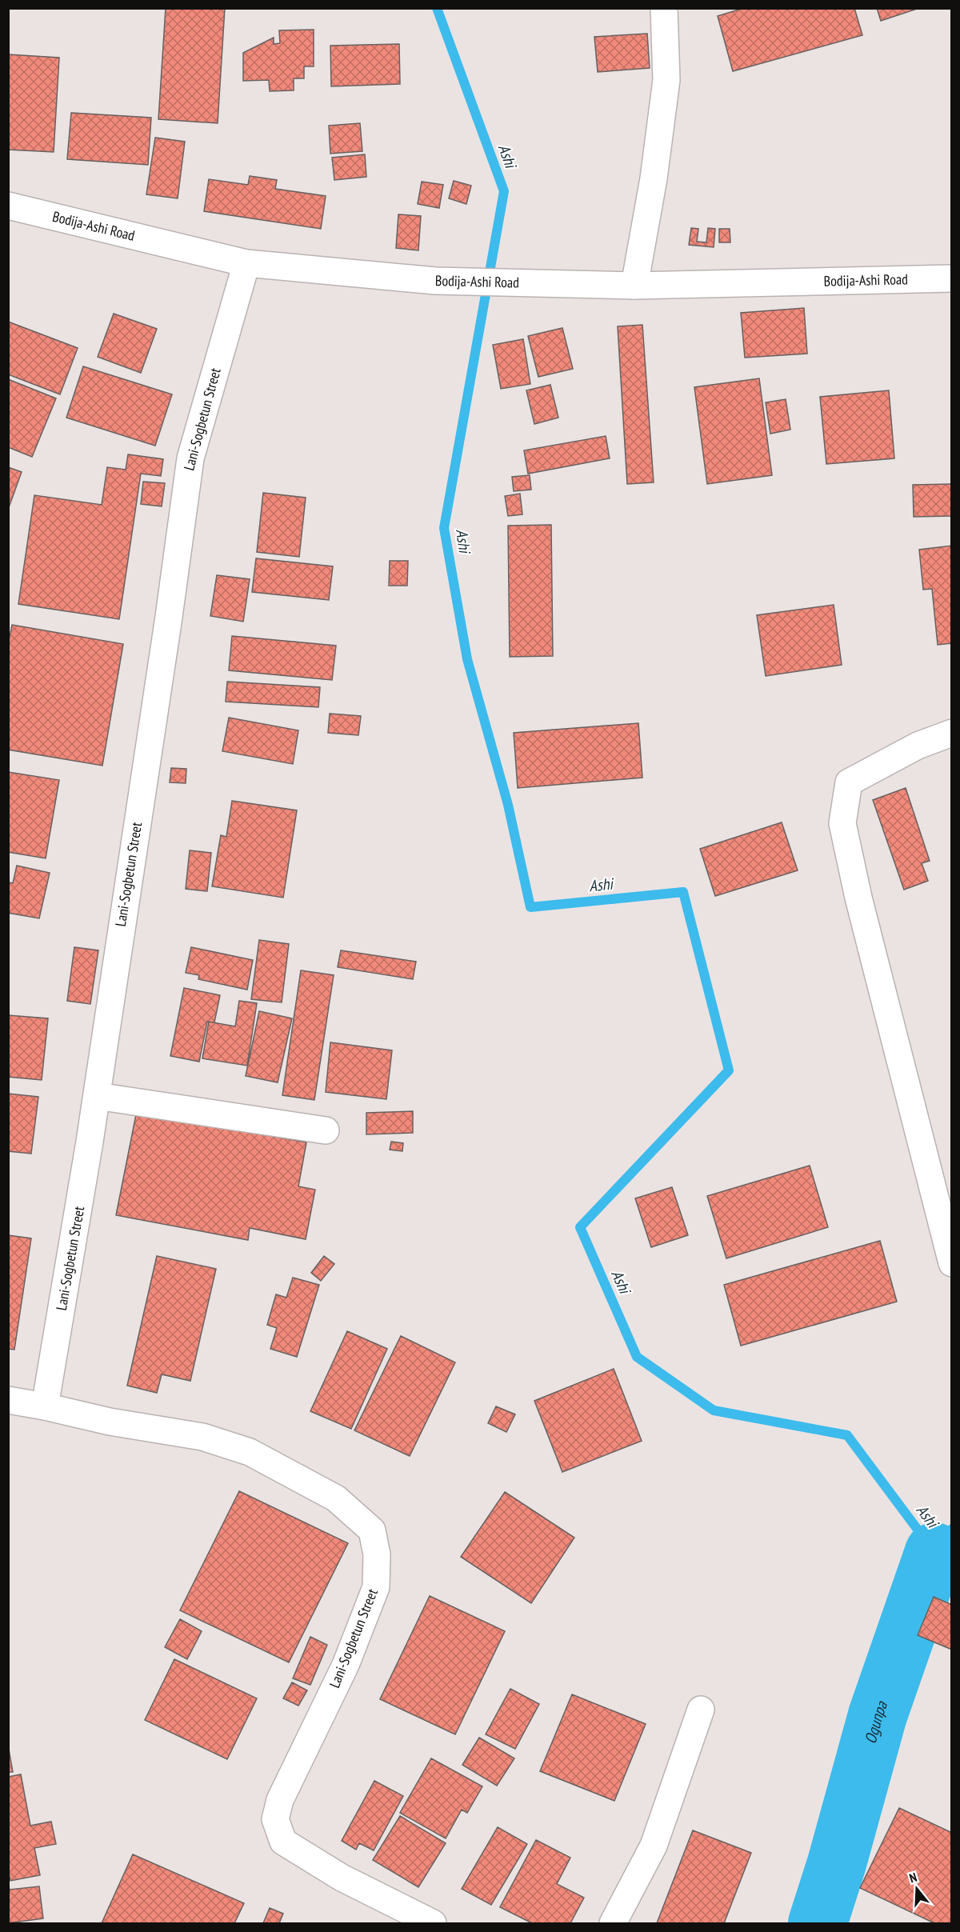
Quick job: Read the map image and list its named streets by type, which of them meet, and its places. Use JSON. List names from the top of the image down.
{
  "streets": {
    "street": ["Bodija-Ashi Road", "Lani-Sogbetun Street"]
  },
  "crossings": [
    ["Bodija-Ashi Road", "Lani-Sogbetun Street"]
  ],
  "water": ["Ashi", "Ogunpa"],
  "north": "top"
}
